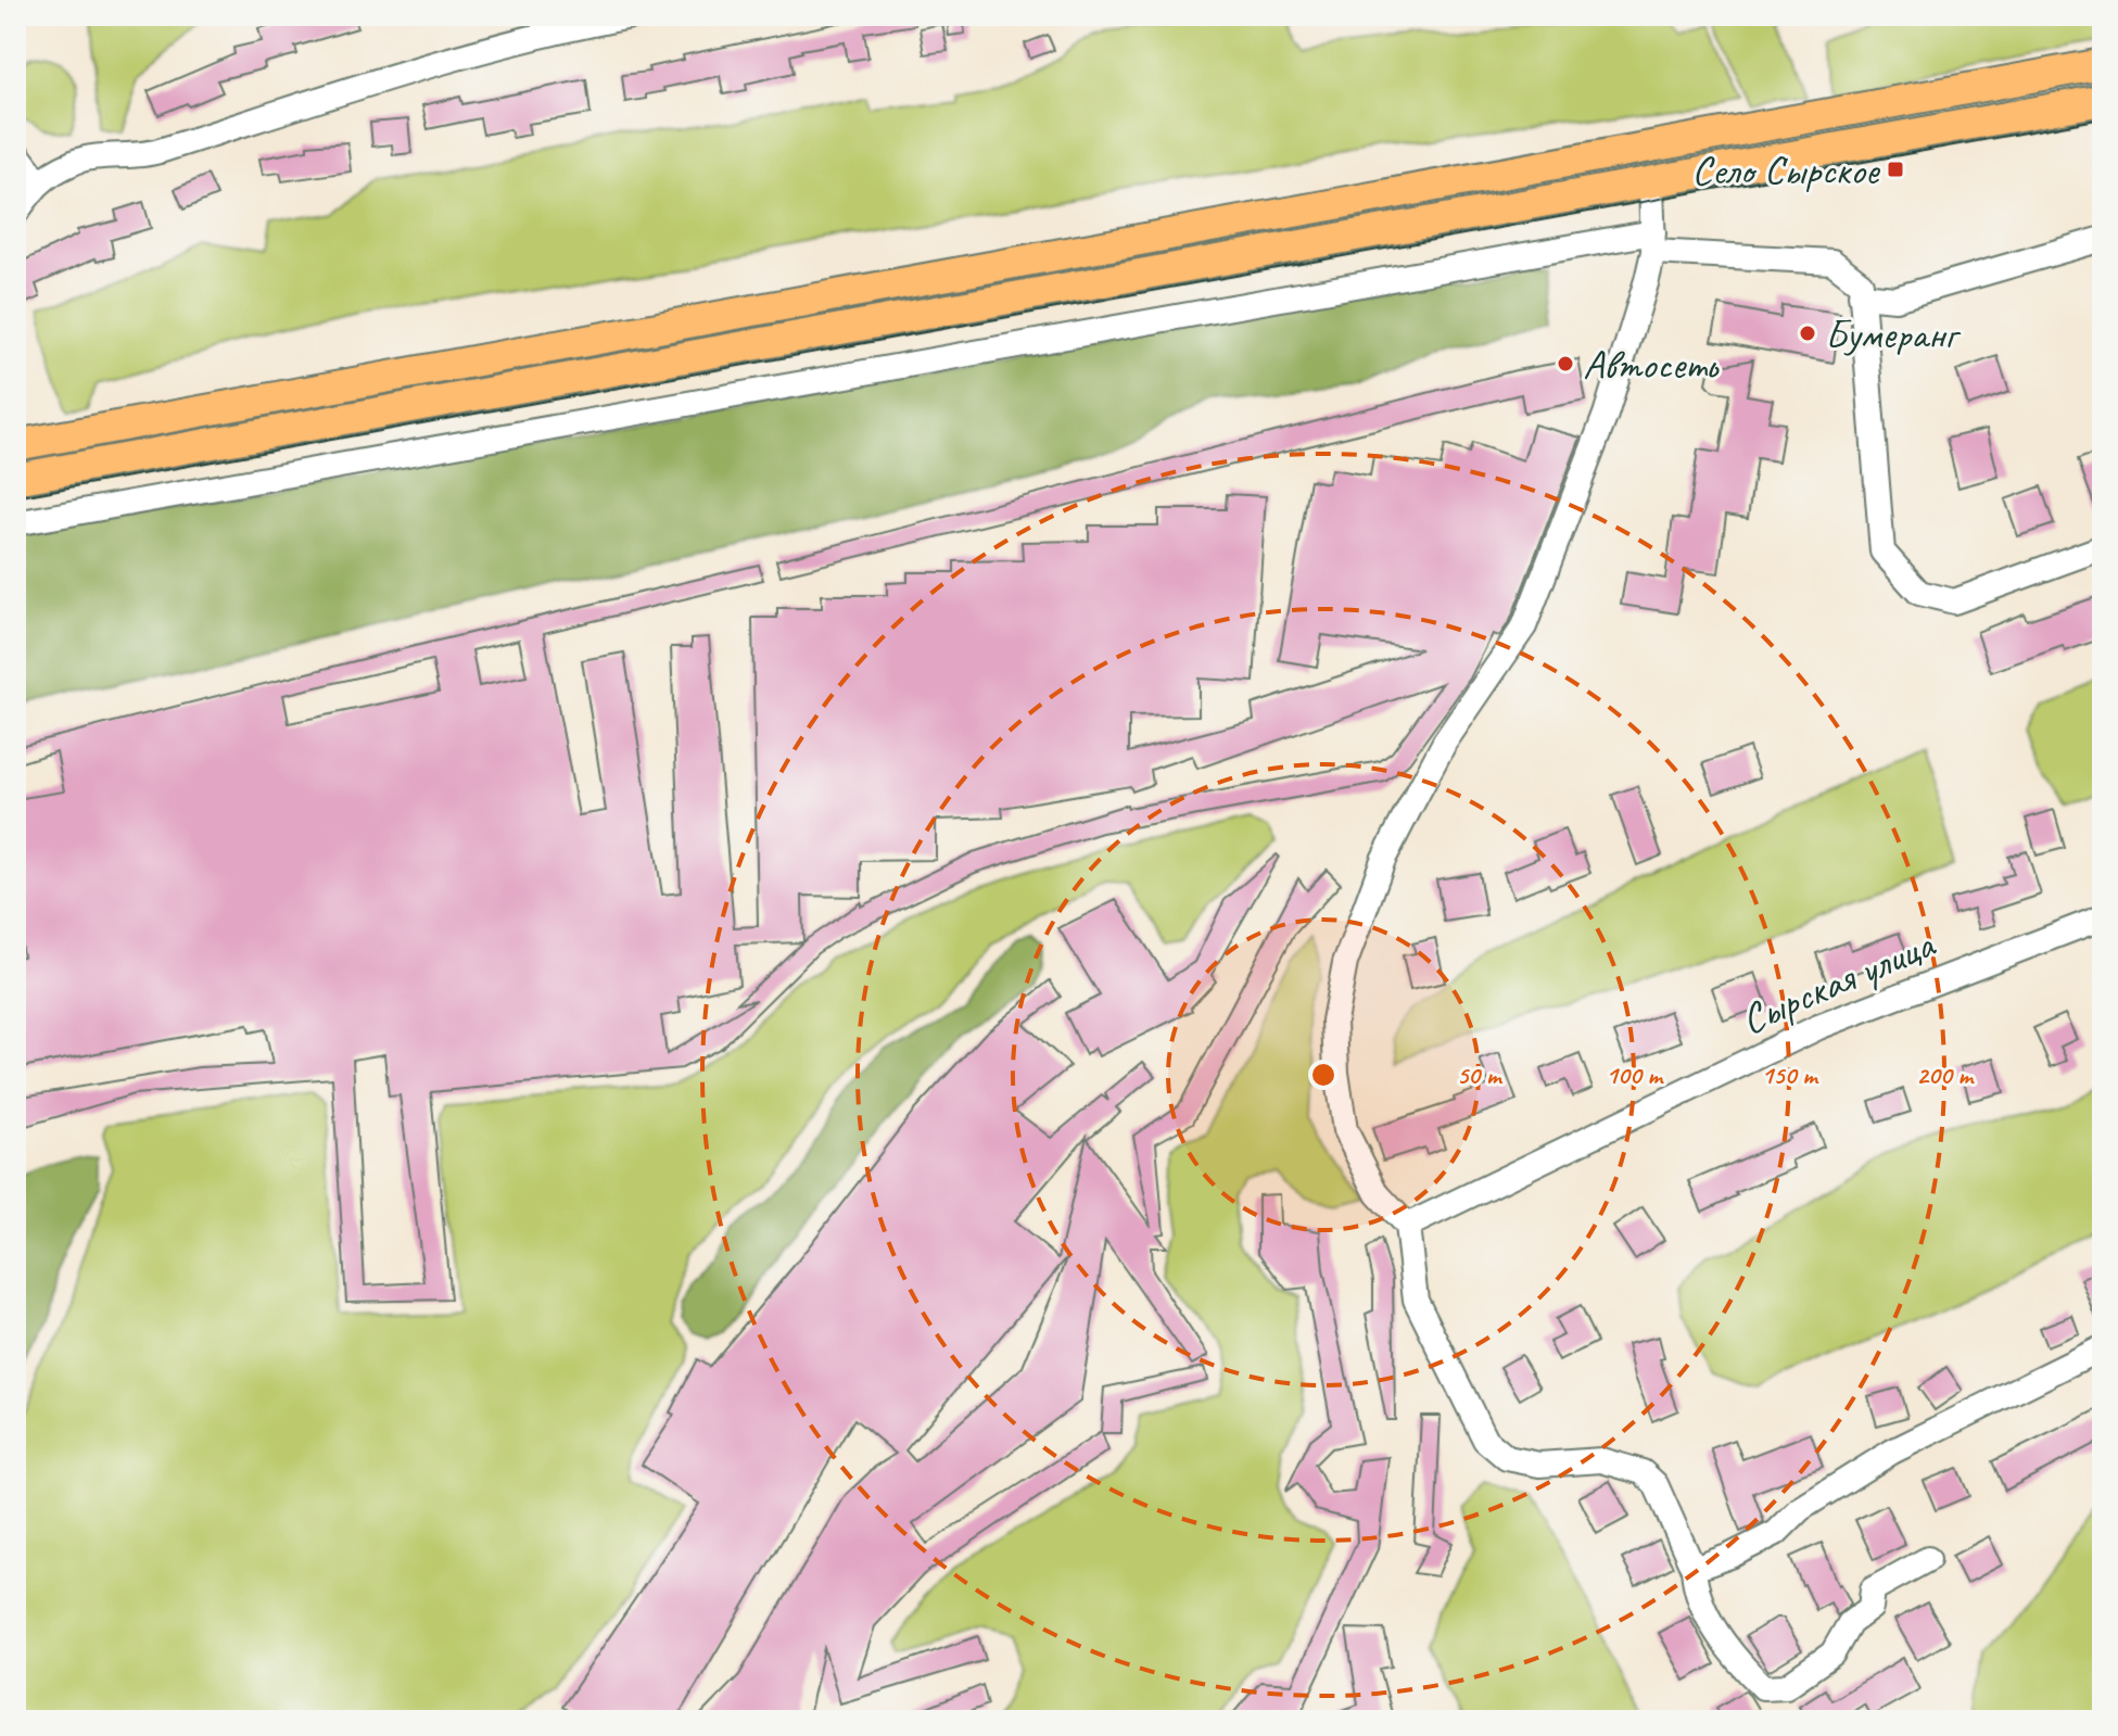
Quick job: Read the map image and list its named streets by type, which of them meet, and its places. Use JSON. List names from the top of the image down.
{
  "streets": {
    "street": ["Сырская улица"]
  },
  "places": {
    "transit": ["Село Сырское"],
    "other": ["Бумеранг", "Автосеть"]
  },
  "rings": [
    "50 m",
    "100 m",
    "150 m",
    "200 m"
  ]
}
